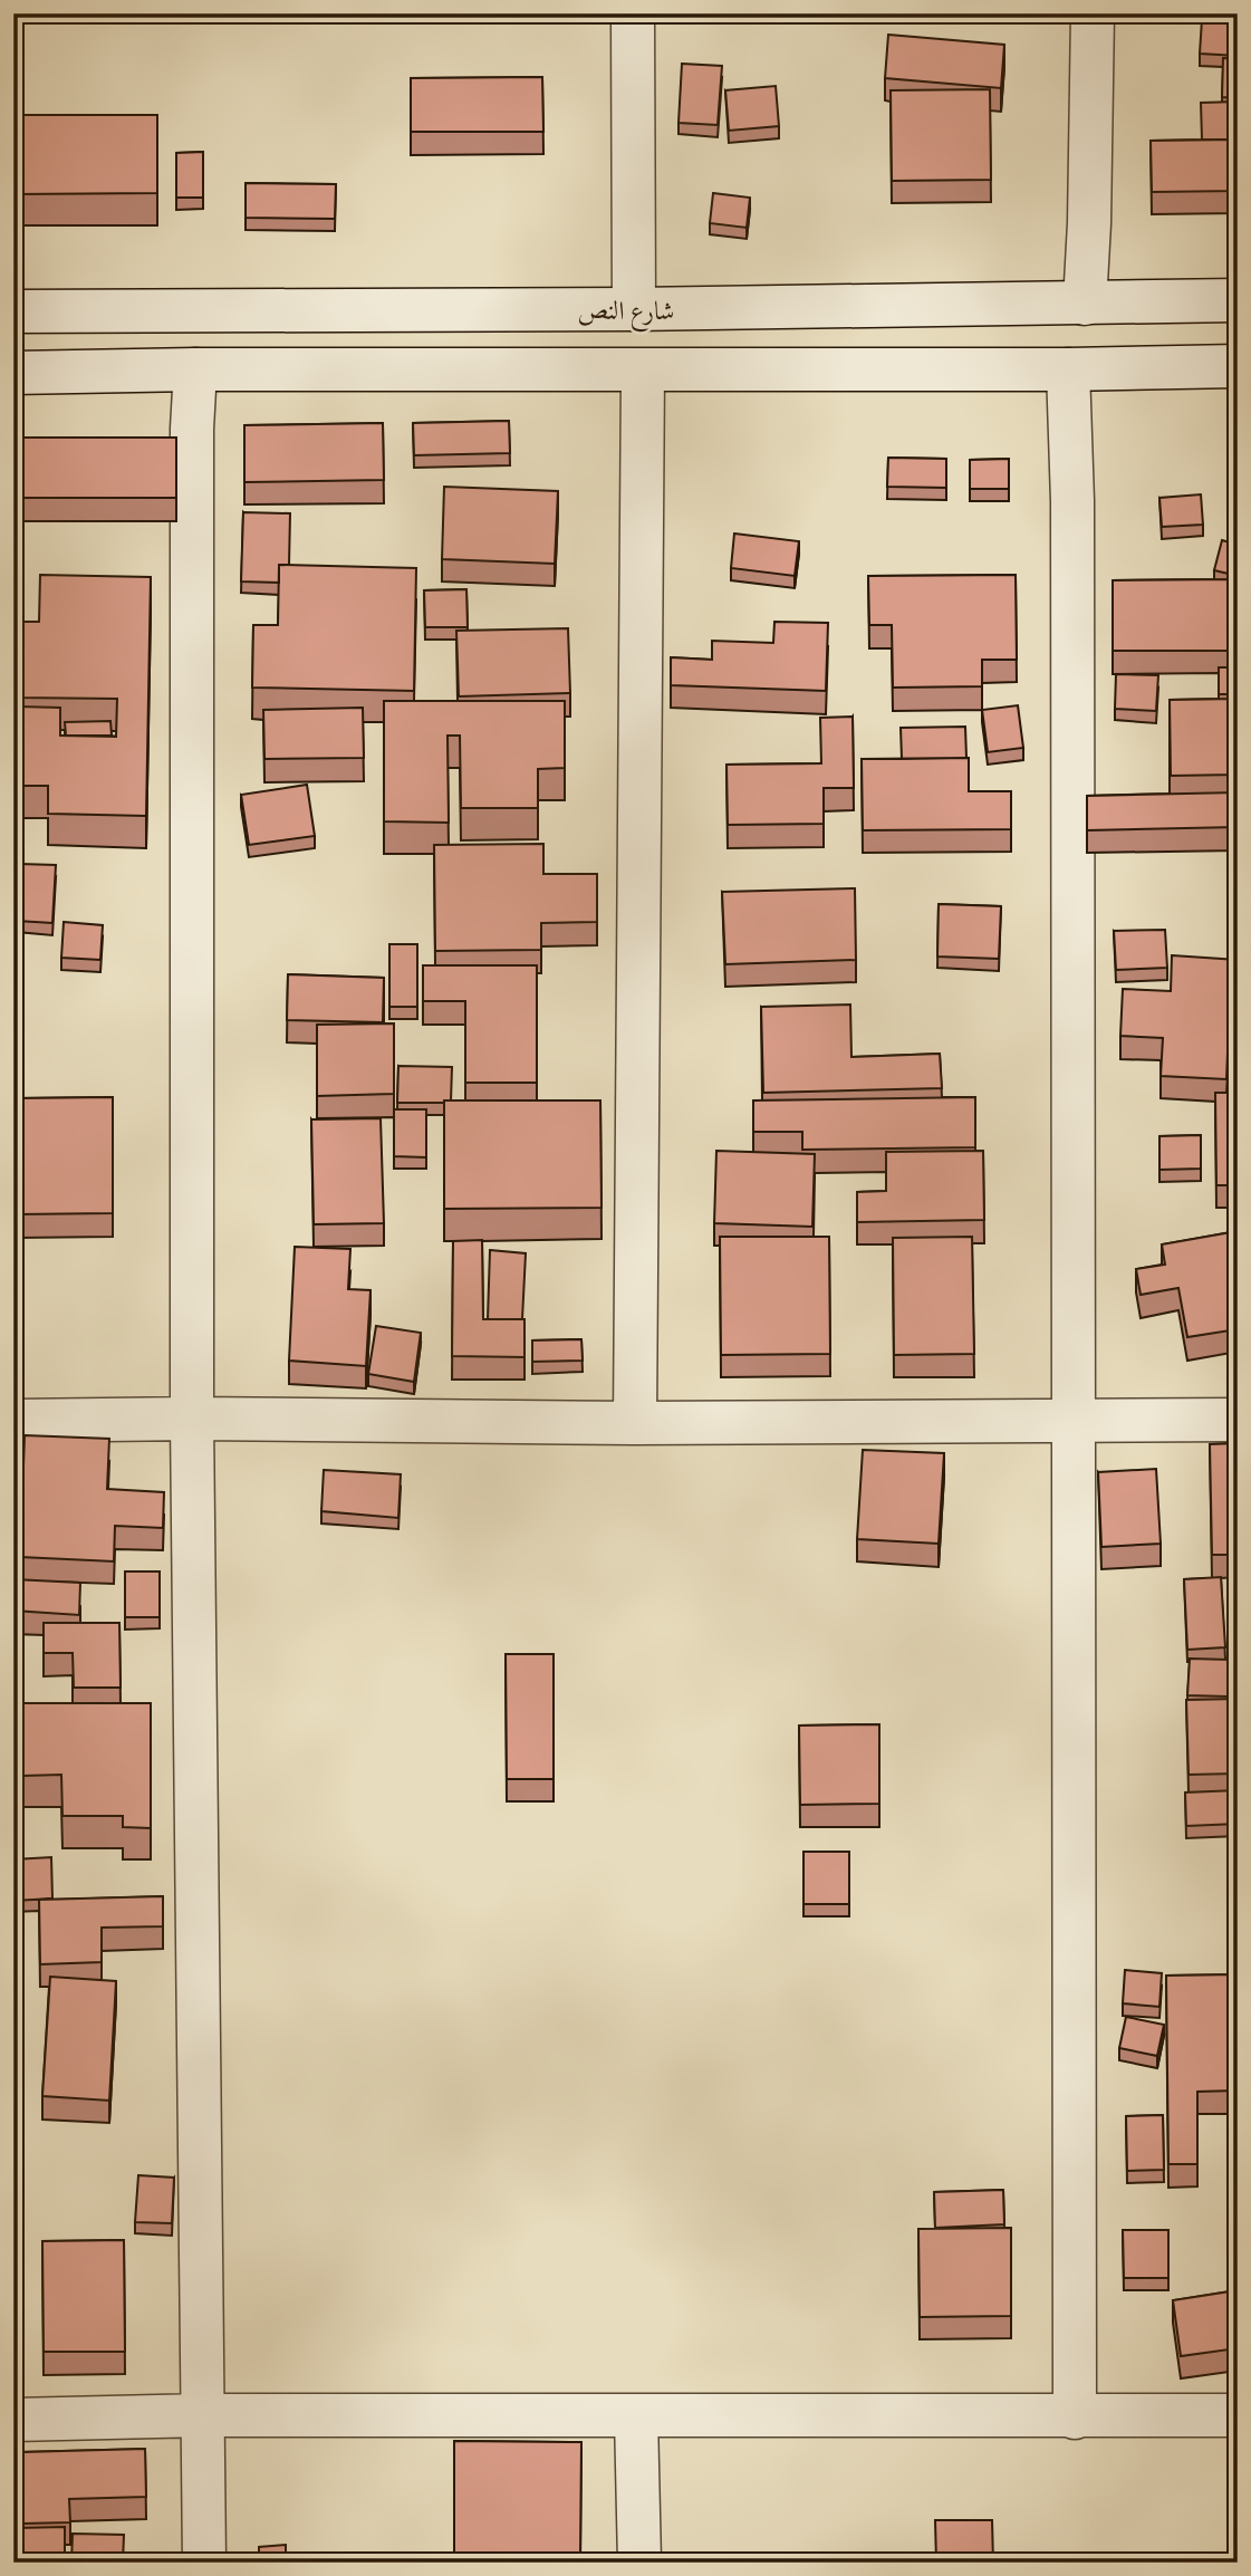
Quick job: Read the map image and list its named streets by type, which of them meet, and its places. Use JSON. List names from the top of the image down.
{
  "streets": {
    "street": ["شارع النص"]
  }
}
